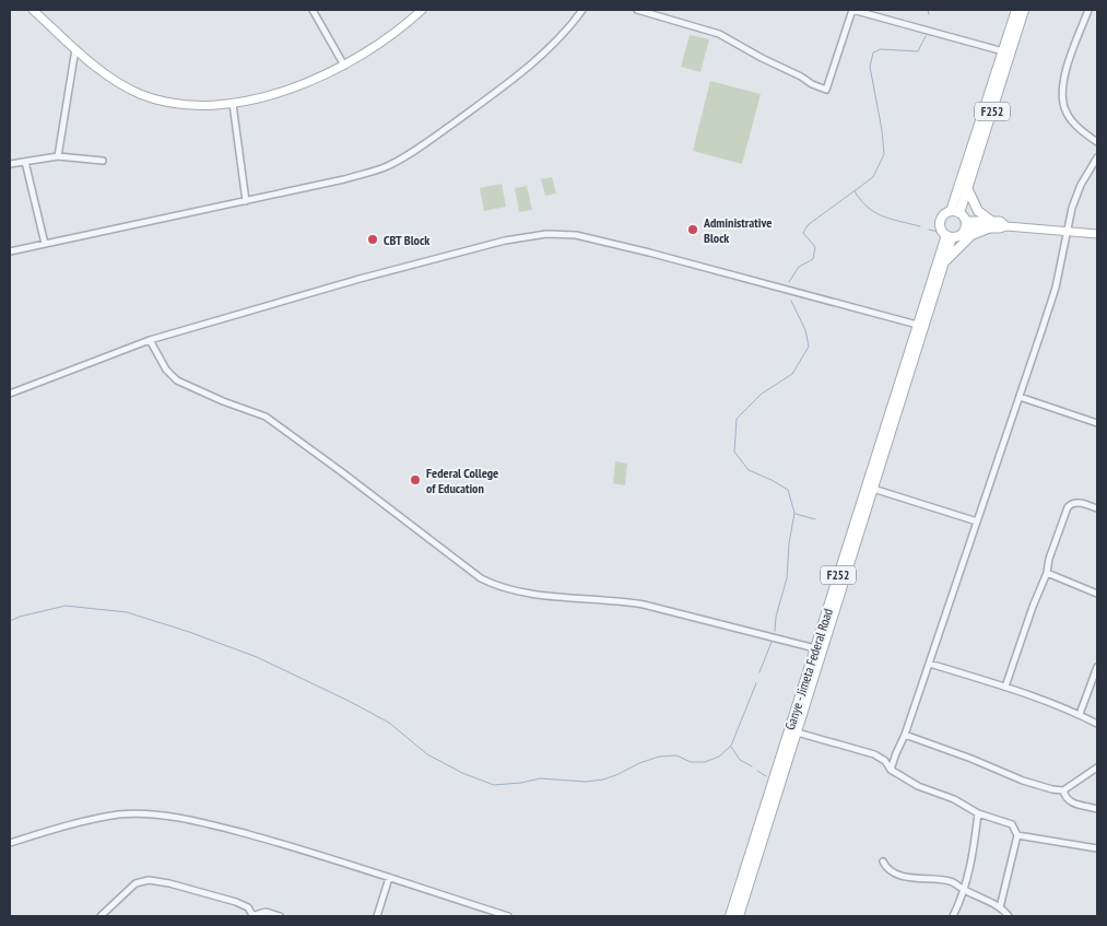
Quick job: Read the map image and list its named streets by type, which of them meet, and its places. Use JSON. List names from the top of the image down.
{
  "streets": {
    "main road": ["F252", "Ganye - Jimeta Federal Road"]
  },
  "places": ["Administrative Block", "CBT Block", "Federal College of Education"]
}
